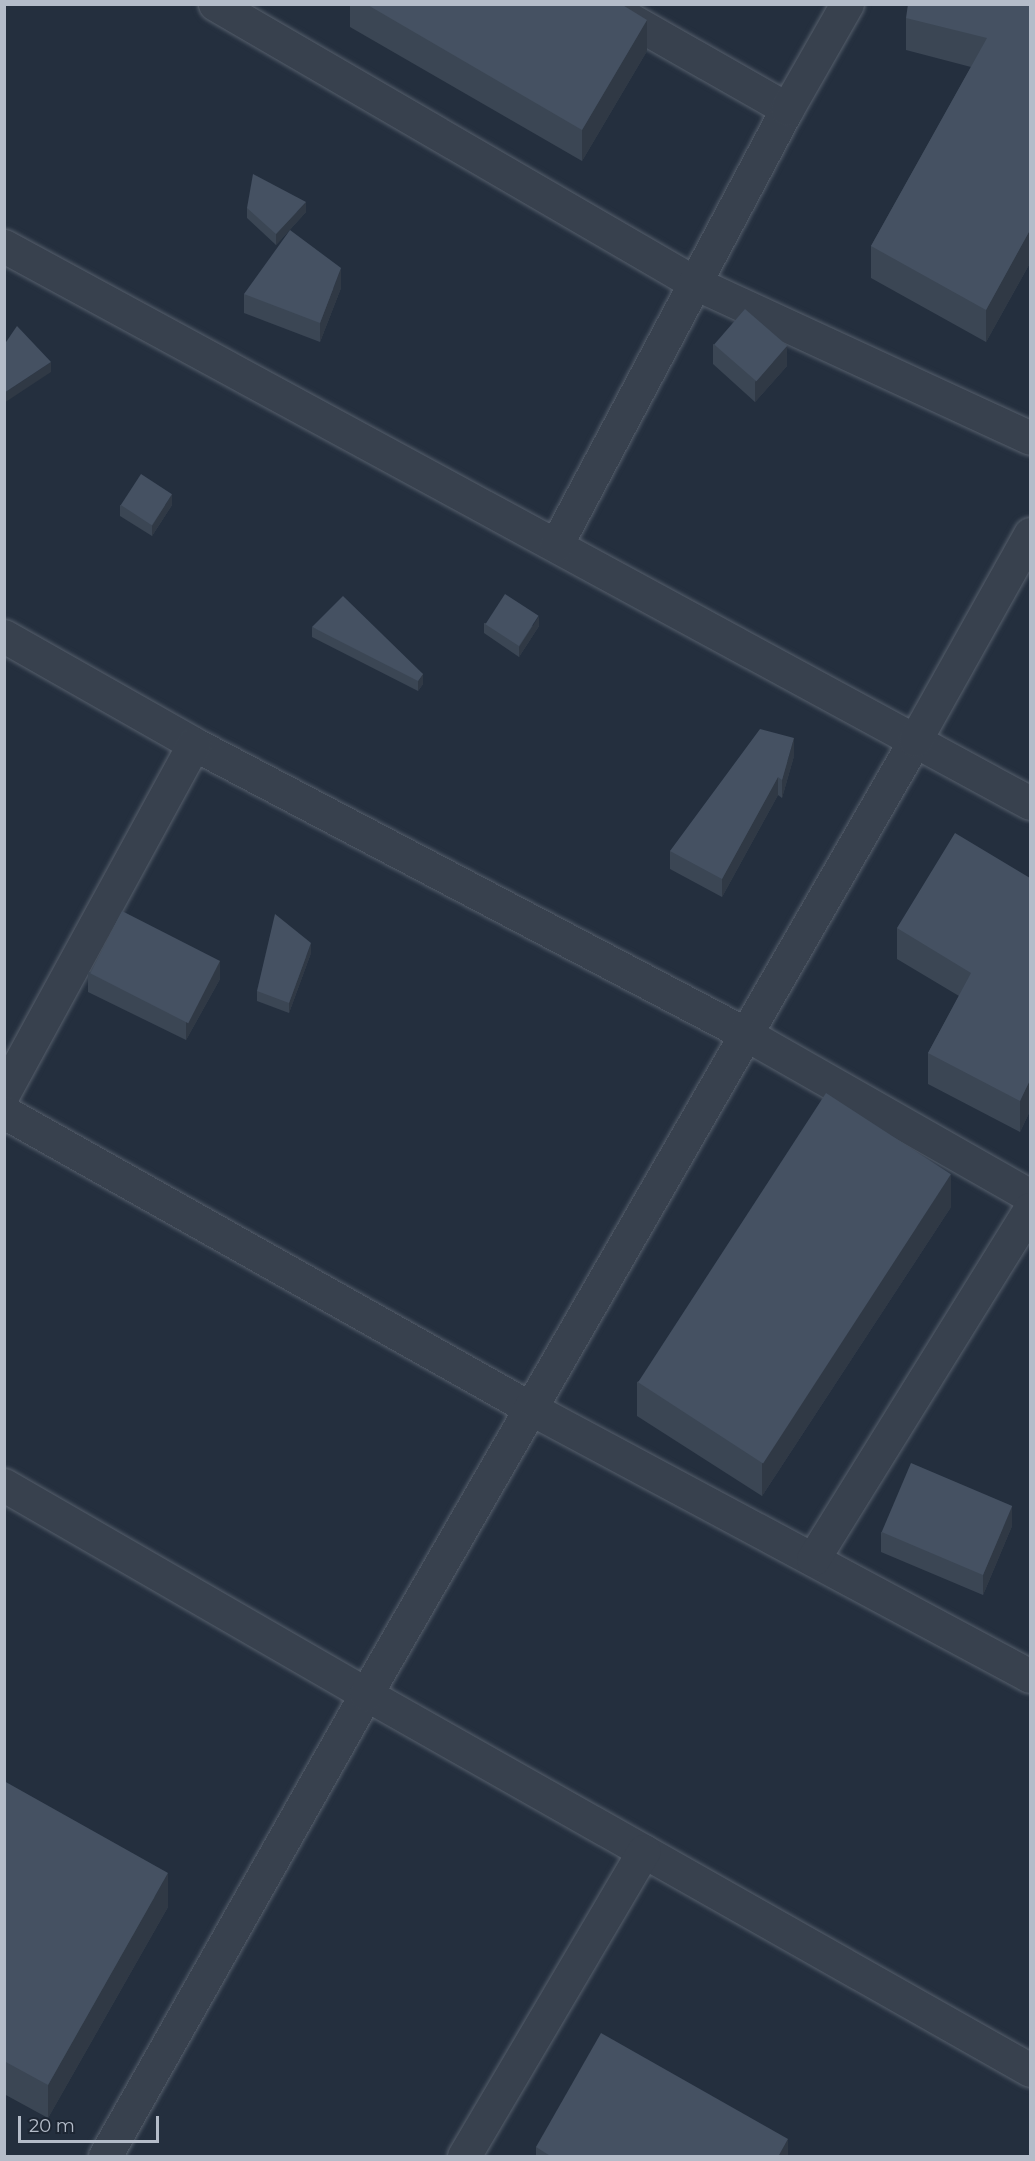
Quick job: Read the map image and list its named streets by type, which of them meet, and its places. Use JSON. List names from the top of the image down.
{
  "scale_bar": "20 m"
}
